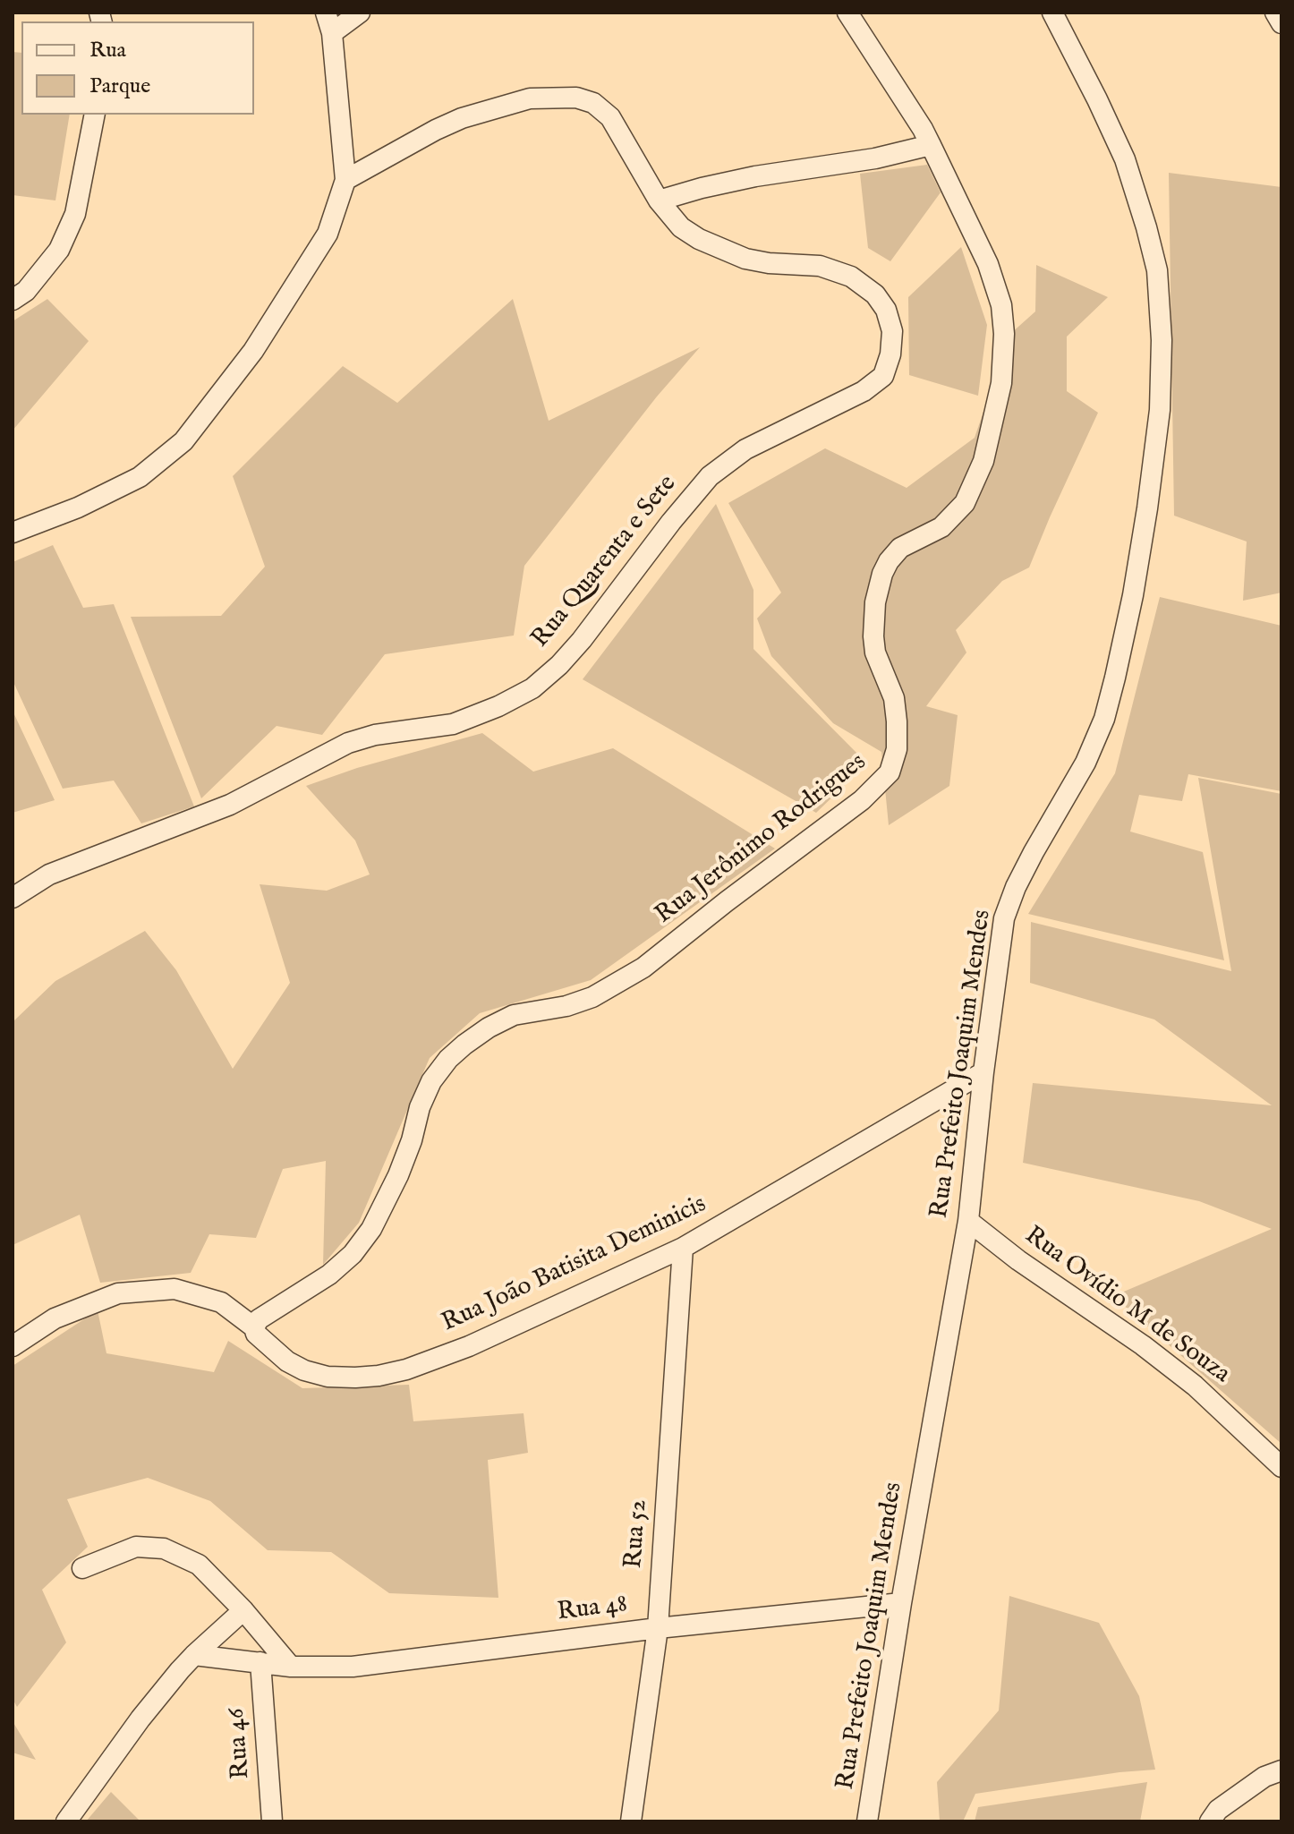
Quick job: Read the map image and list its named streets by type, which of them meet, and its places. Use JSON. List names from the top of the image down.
{
  "streets": {
    "street": [
      "Rua Quarenta e Sete",
      "Rua Jerônimo Rodrigues",
      "Rua Prefeito Joaquim Mendes",
      "Rua João Batisita Deminicis",
      "Rua Ovídio M de Souza",
      "Rua 52",
      "Rua 48",
      "Rua 46"
    ]
  },
  "crossings": [
    ["Rua Jerônimo Rodrigues", "Rua João Batisita Deminicis"],
    ["Rua Prefeito Joaquim Mendes", "Rua João Batisita Deminicis"],
    ["Rua Prefeito Joaquim Mendes", "Rua Ovídio M de Souza"],
    ["Rua Prefeito Joaquim Mendes", "Rua 48"],
    ["Rua João Batisita Deminicis", "Rua 52"],
    ["Rua 52", "Rua 48"],
    ["Rua 48", "Rua 46"]
  ],
  "legend": ["Rua", "Parque"]
}
